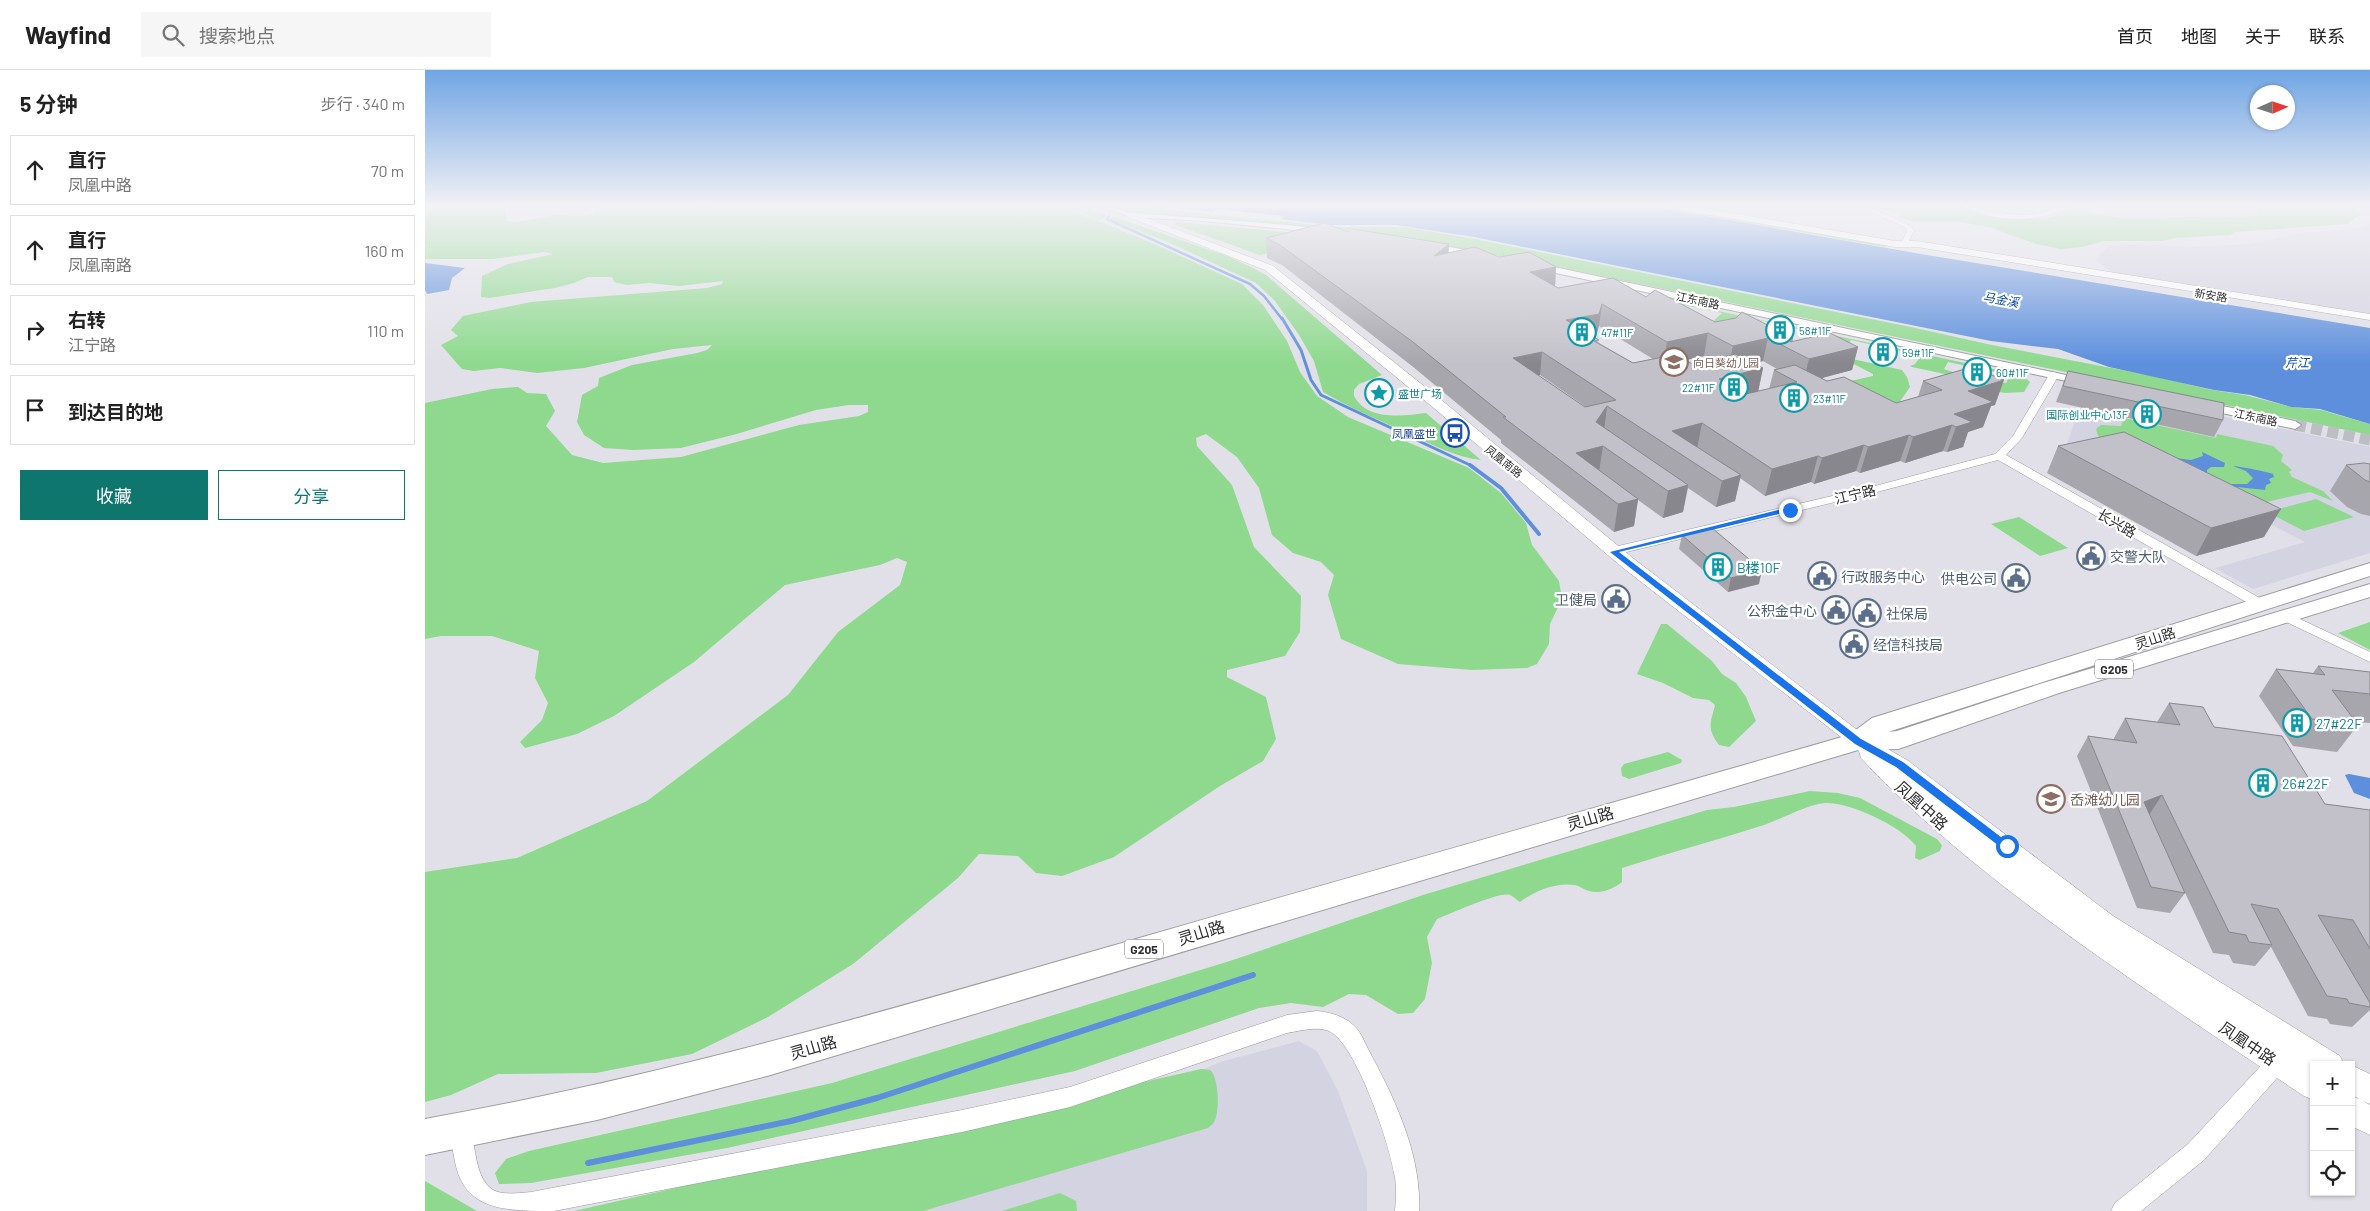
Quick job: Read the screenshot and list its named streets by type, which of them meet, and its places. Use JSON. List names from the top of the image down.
{
  "streets": {
    "highway": ["灵山路", "G205"],
    "main road": ["新安路", "凤凰南路", "凤凰中路"],
    "street": ["江东南路", "江宁路", "长兴路"]
  },
  "crossings": [
    ["江东南路", "江宁路"],
    ["凤凰南路", "江宁路"],
    ["凤凰南路", "灵山路"],
    ["凤凰南路", "凤凰中路"],
    ["江宁路", "长兴路"],
    ["长兴路", "灵山路"],
    ["灵山路", "凤凰中路"]
  ],
  "water": ["马金溪", "芹江"],
  "places": {
    "building": [
      "58#11F",
      "47#11F",
      "59#11F",
      "60#11F",
      "22#11F",
      "23#11F",
      "国际创业中心13F",
      "B楼10F",
      "27#22F",
      "26#22F"
    ],
    "school or university": ["向日葵幼儿园", "岙滩幼儿园"],
    "place": ["盛世广场"],
    "bus stop": ["凤凰盛世"],
    "public building": [
      "交警大队",
      "行政服务中心",
      "供电公司",
      "卫健局",
      "公积金中心",
      "社保局",
      "经信科技局"
    ]
  },
  "north": "right",
  "page": {
    "header": "Wayfind",
    "search": "搜索地点",
    "nav": [
      "首页",
      "地图",
      "关于",
      "联系"
    ],
    "heading": ["5 分钟", "步行 · 340 m"],
    "list": [
      ["直行", "凤凰中路", "70 m"],
      ["直行", "凤凰南路", "160 m"],
      ["右转", "江宁路", "110 m"],
      "到达目的地"
    ],
    "buttons": ["收藏", "分享"],
    "map_buttons": ["+", "−"]
  }
}
